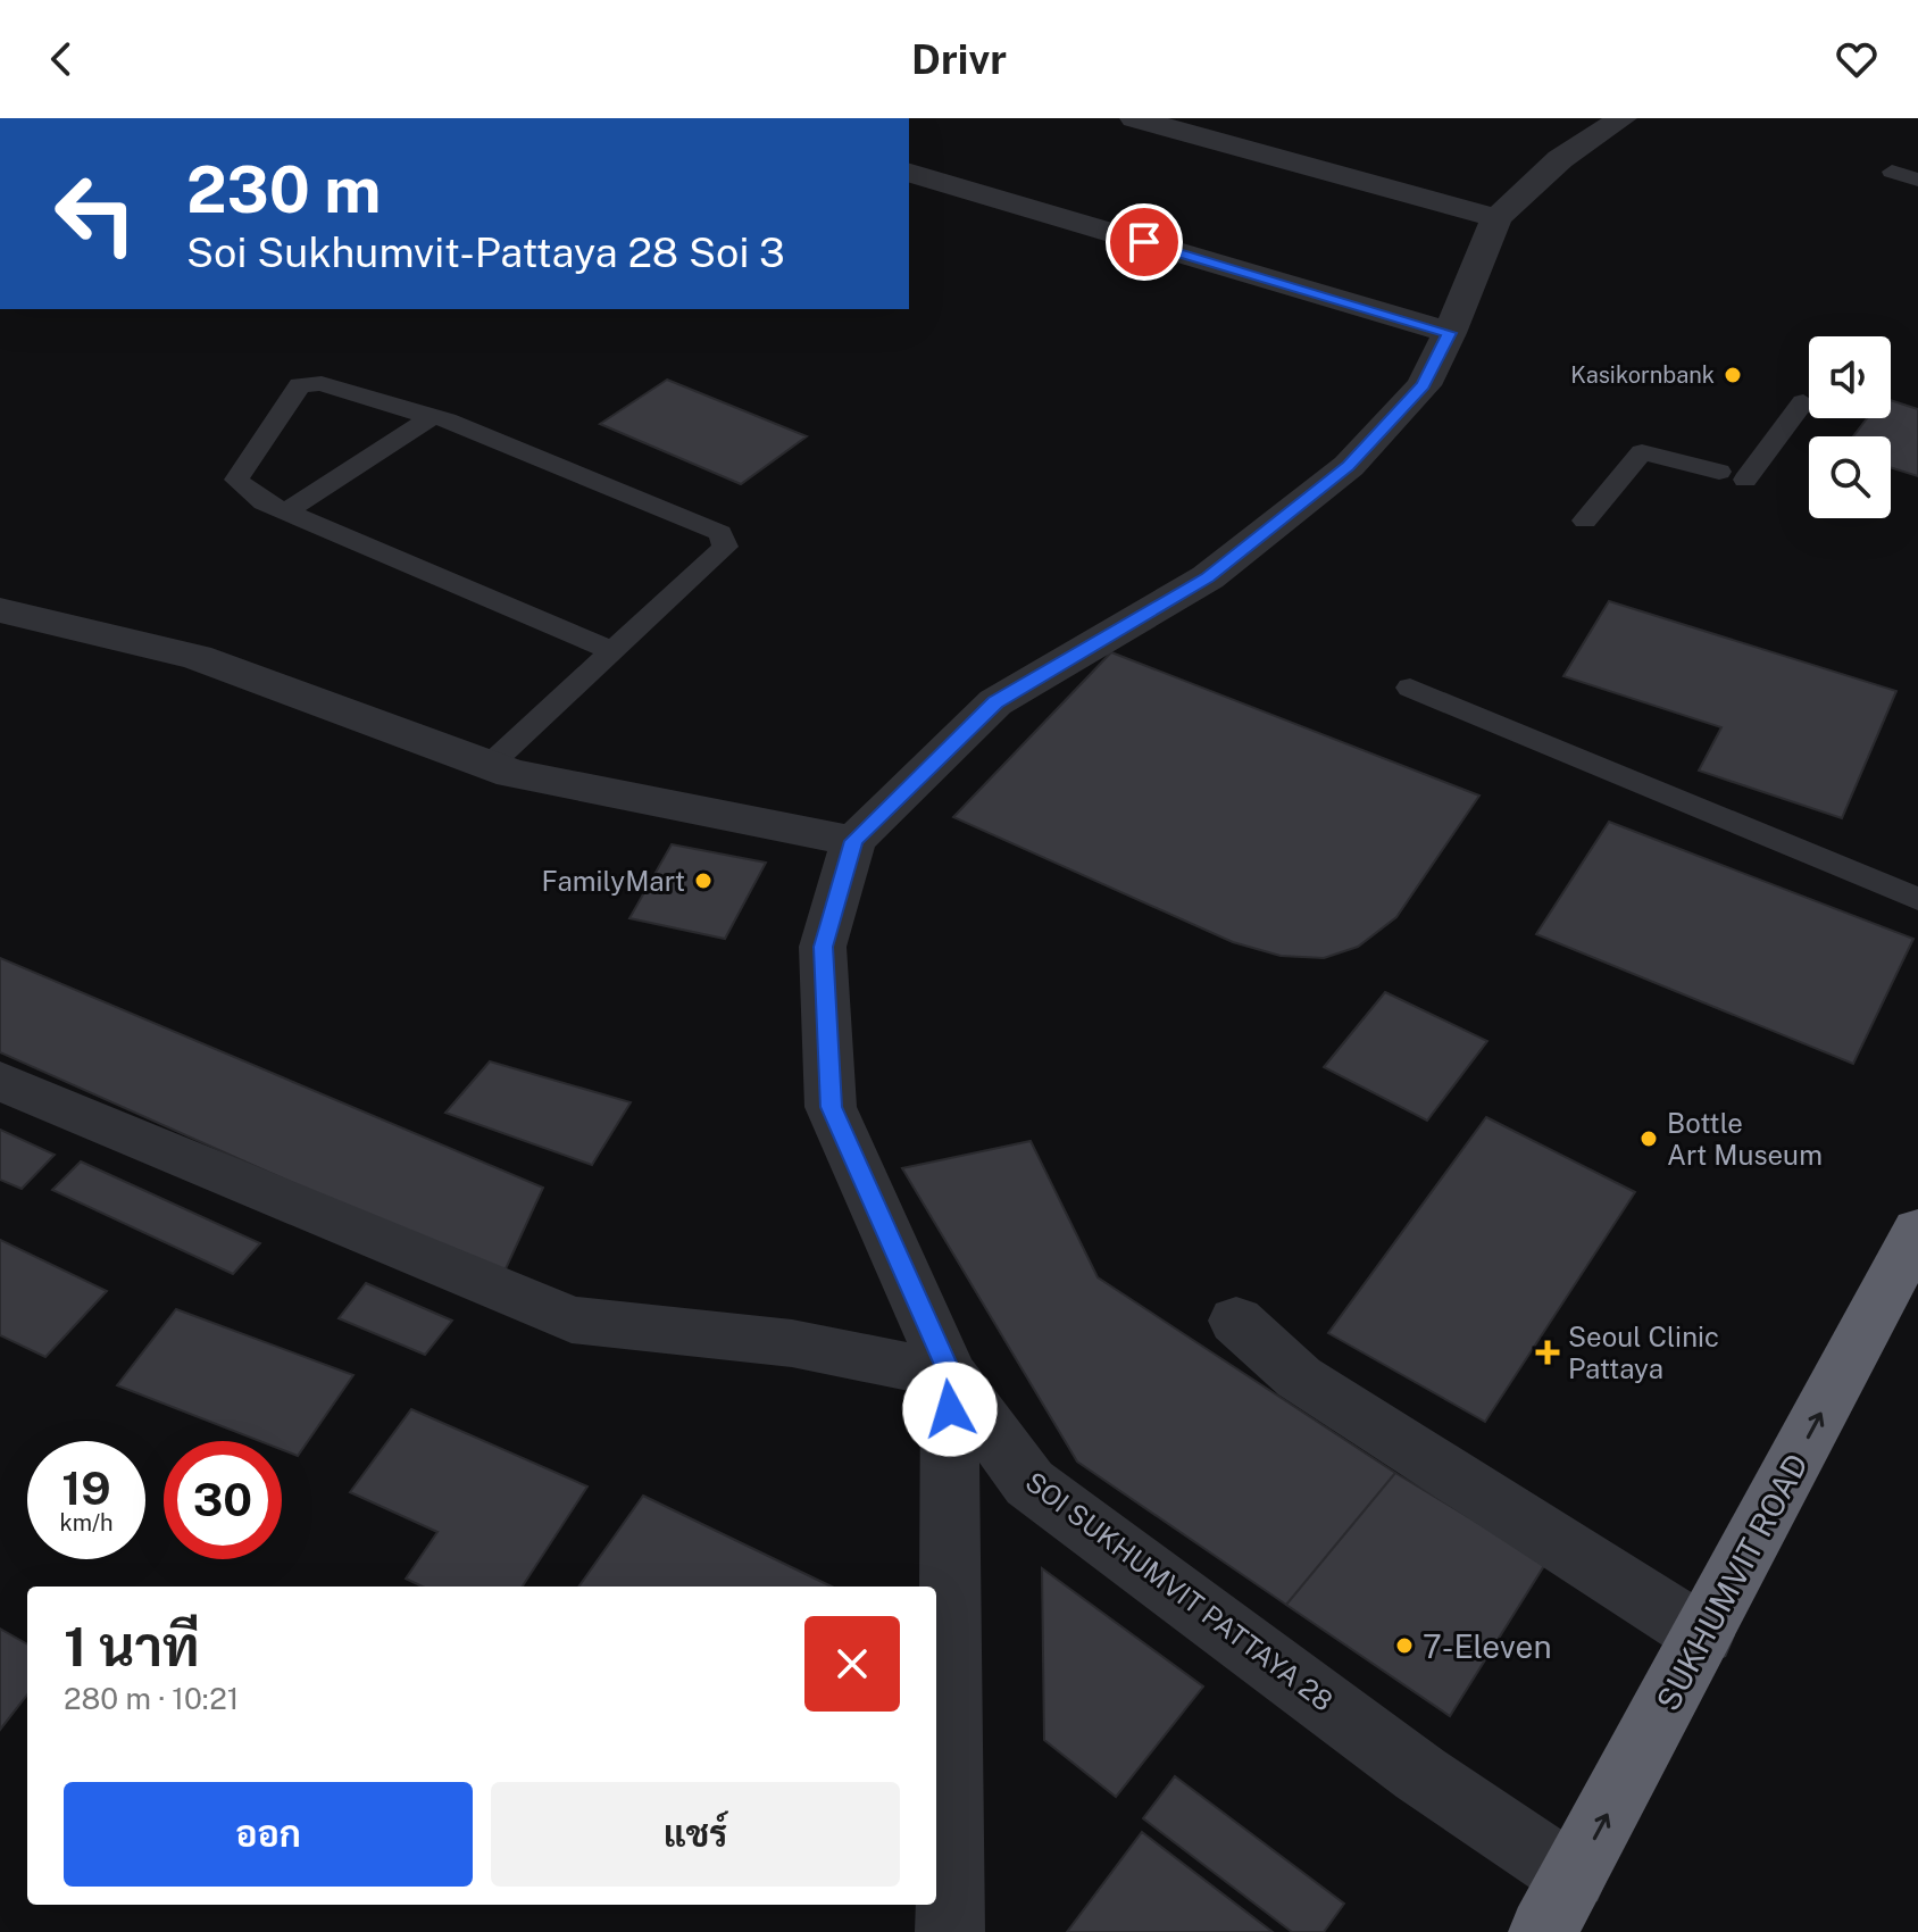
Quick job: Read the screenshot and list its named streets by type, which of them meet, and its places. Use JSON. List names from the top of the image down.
{
  "streets": {
    "highway": ["SUKHUMVIT ROAD"],
    "street": ["SOI SUKHUMVIT PATTAYA 28"]
  },
  "crossings": [
    ["SUKHUMVIT ROAD", "SOI SUKHUMVIT PATTAYA 28"]
  ],
  "one_way": ["SUKHUMVIT ROAD"],
  "places": {
    "other": [
      "Kasikornbank",
      "FamilyMart",
      "Bottle Art Museum",
      "7-Eleven"
    ],
    "health": ["Seoul Clinic Pattaya"]
  },
  "page": {
    "header": "Drivr",
    "turn": ["230 m", "Soi Sukhumvit-Pattaya 28 Soi 3"],
    "speed": "19 km/h",
    "limit": "30",
    "heading": ["1 นาที", "280 m · 10:21"],
    "buttons": ["ออก", "แชร์"]
  }
}
